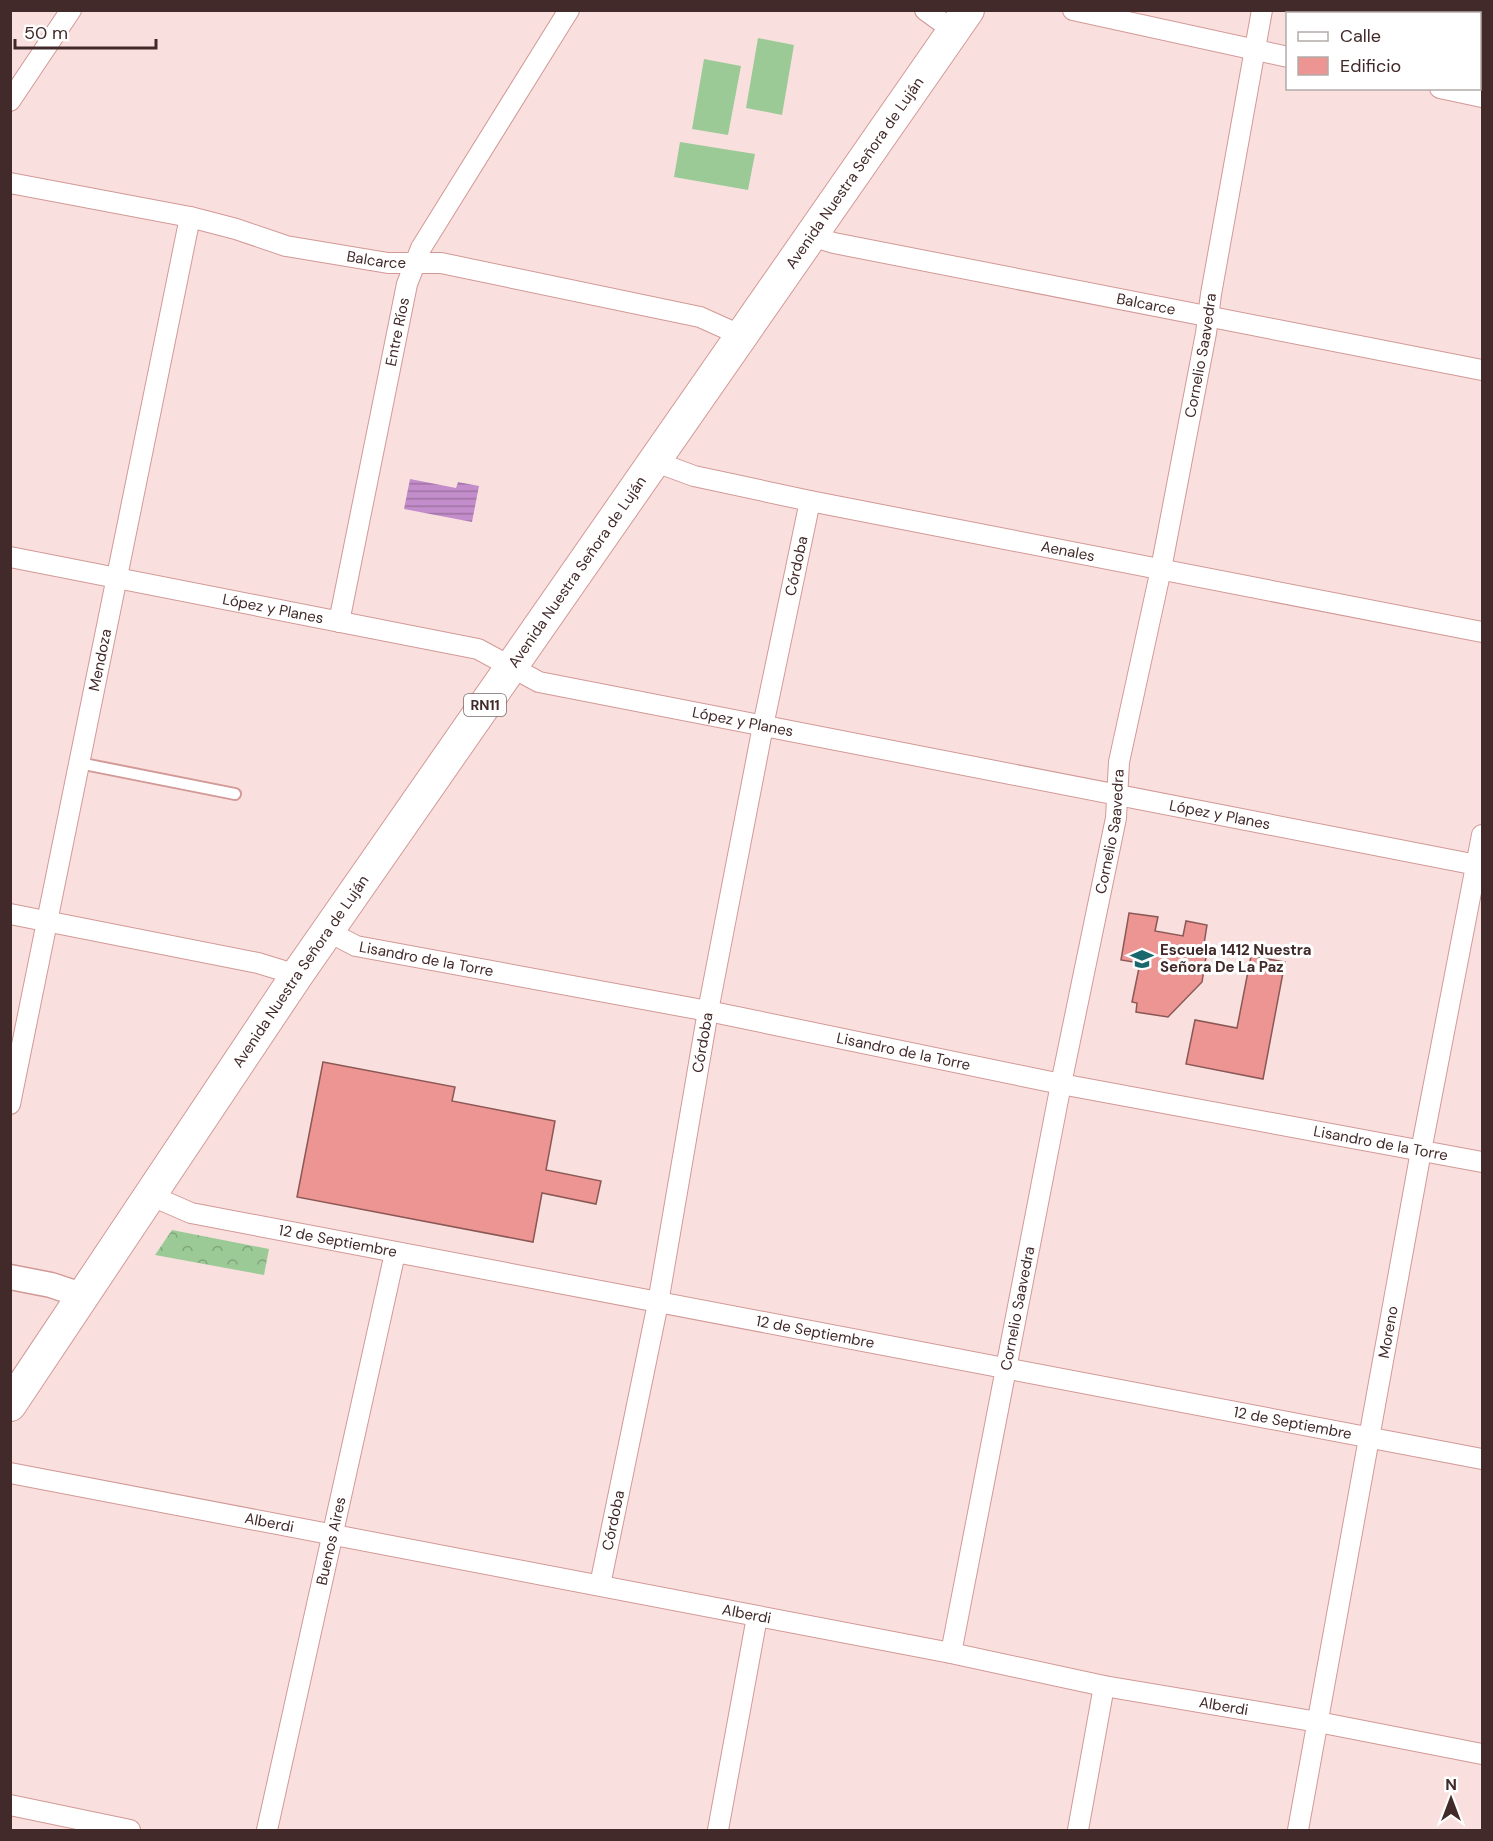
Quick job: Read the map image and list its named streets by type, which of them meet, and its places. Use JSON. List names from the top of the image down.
{
  "streets": {
    "main road": ["Avenida Nuestra Señora de Luján", "RN11"],
    "street": [
      "Balcarce",
      "Entre Ríos",
      "Cornelio Saavedra",
      "Aenales",
      "Córdoba",
      "López y Planes",
      "Mendoza",
      "Lisandro de la Torre",
      "12 de Septiembre",
      "Moreno",
      "Alberdi",
      "Buenos Aires"
    ]
  },
  "crossings": [
    ["Avenida Nuestra Señora de Luján", "Balcarce"],
    ["Avenida Nuestra Señora de Luján", "Aenales"],
    ["Avenida Nuestra Señora de Luján", "López y Planes"],
    ["Avenida Nuestra Señora de Luján", "Lisandro de la Torre"],
    ["Avenida Nuestra Señora de Luján", "12 de Septiembre"],
    ["Balcarce", "Entre Ríos"],
    ["Balcarce", "Cornelio Saavedra"],
    ["Balcarce", "Mendoza"],
    ["Entre Ríos", "López y Planes"],
    ["Cornelio Saavedra", "Aenales"],
    ["Cornelio Saavedra", "López y Planes"],
    ["Cornelio Saavedra", "Lisandro de la Torre"],
    ["Cornelio Saavedra", "12 de Septiembre"],
    ["Cornelio Saavedra", "Alberdi"],
    ["Aenales", "Córdoba"],
    ["Córdoba", "López y Planes"],
    ["Córdoba", "Lisandro de la Torre"],
    ["Córdoba", "12 de Septiembre"],
    ["Córdoba", "Alberdi"],
    ["López y Planes", "Mendoza"],
    ["López y Planes", "Moreno"],
    ["Lisandro de la Torre", "Moreno"],
    ["12 de Septiembre", "Moreno"],
    ["12 de Septiembre", "Buenos Aires"],
    ["Moreno", "Alberdi"],
    ["Alberdi", "Buenos Aires"]
  ],
  "places": {
    "school or university": ["Escuela 1412 Nuestra Señora De La Paz"]
  },
  "legend": ["Calle", "Edificio"],
  "scale_bar": "50 m",
  "north": "top"
}
